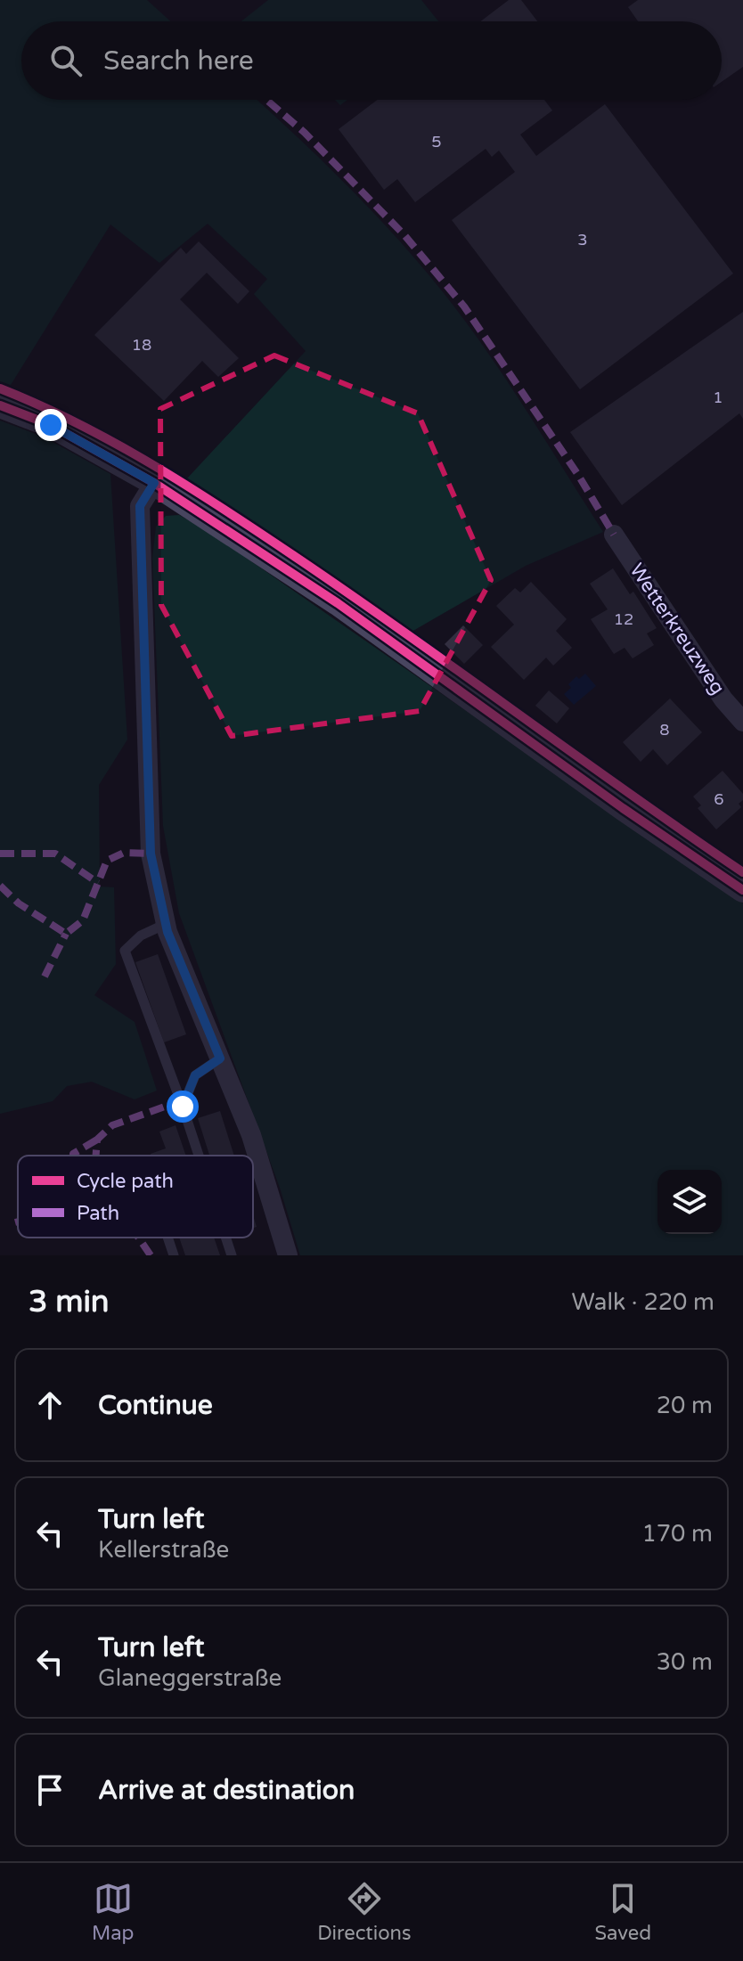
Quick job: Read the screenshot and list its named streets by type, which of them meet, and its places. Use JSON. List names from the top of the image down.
{
  "streets": {
    "street": ["Wetterkreuzweg"]
  },
  "house_numbers": [
    "5",
    "3",
    "18",
    "1",
    "12",
    "8",
    "6"
  ],
  "legend": ["Cycle path", "Path"],
  "page": {
    "search": "Search here",
    "heading": ["3 min", "Walk · 220 m"],
    "list": [
      ["Continue", "20 m"],
      ["Turn left", "Kellerstraße", "170 m"],
      ["Turn left", "Glaneggerstraße", "30 m"],
      "Arrive at destination"
    ],
    "nav": ["Map", "Directions", "Saved"]
  }
}
